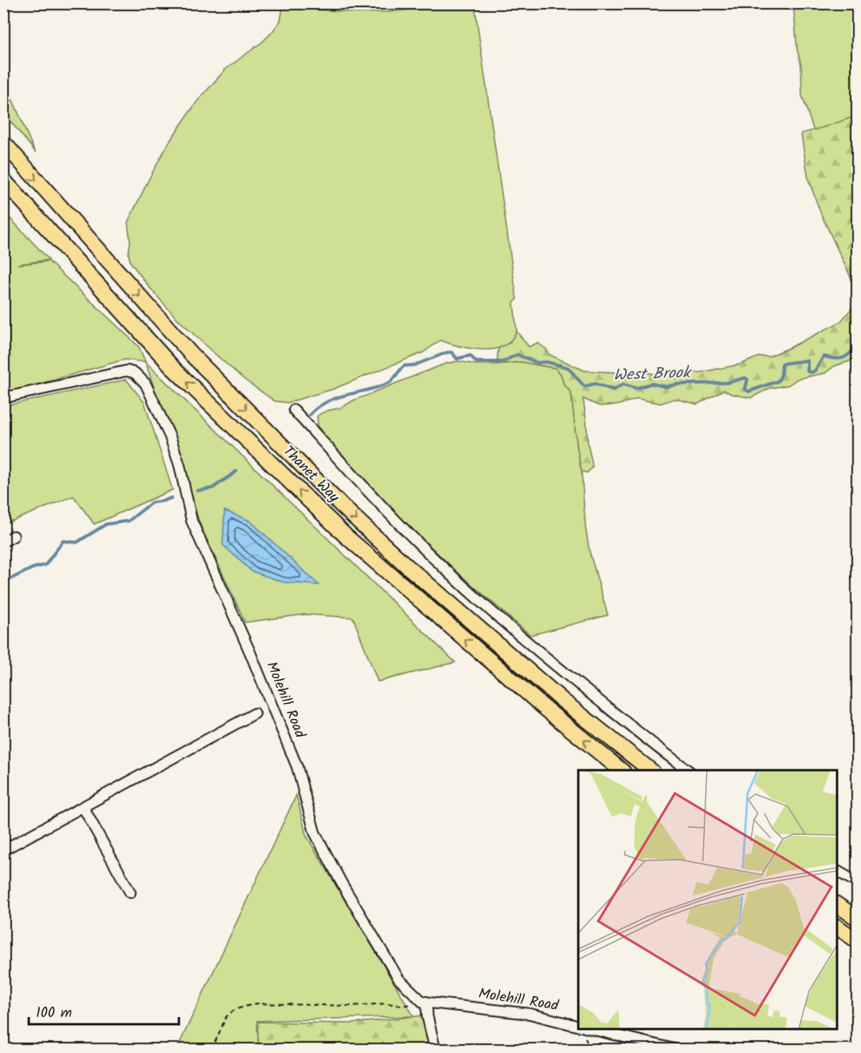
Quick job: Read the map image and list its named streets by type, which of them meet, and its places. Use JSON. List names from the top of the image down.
{
  "streets": {
    "highway": ["Thanet Way"],
    "street": ["Molehill Road"]
  },
  "water": ["West Brook"],
  "scale_bar": "100 m"
}
